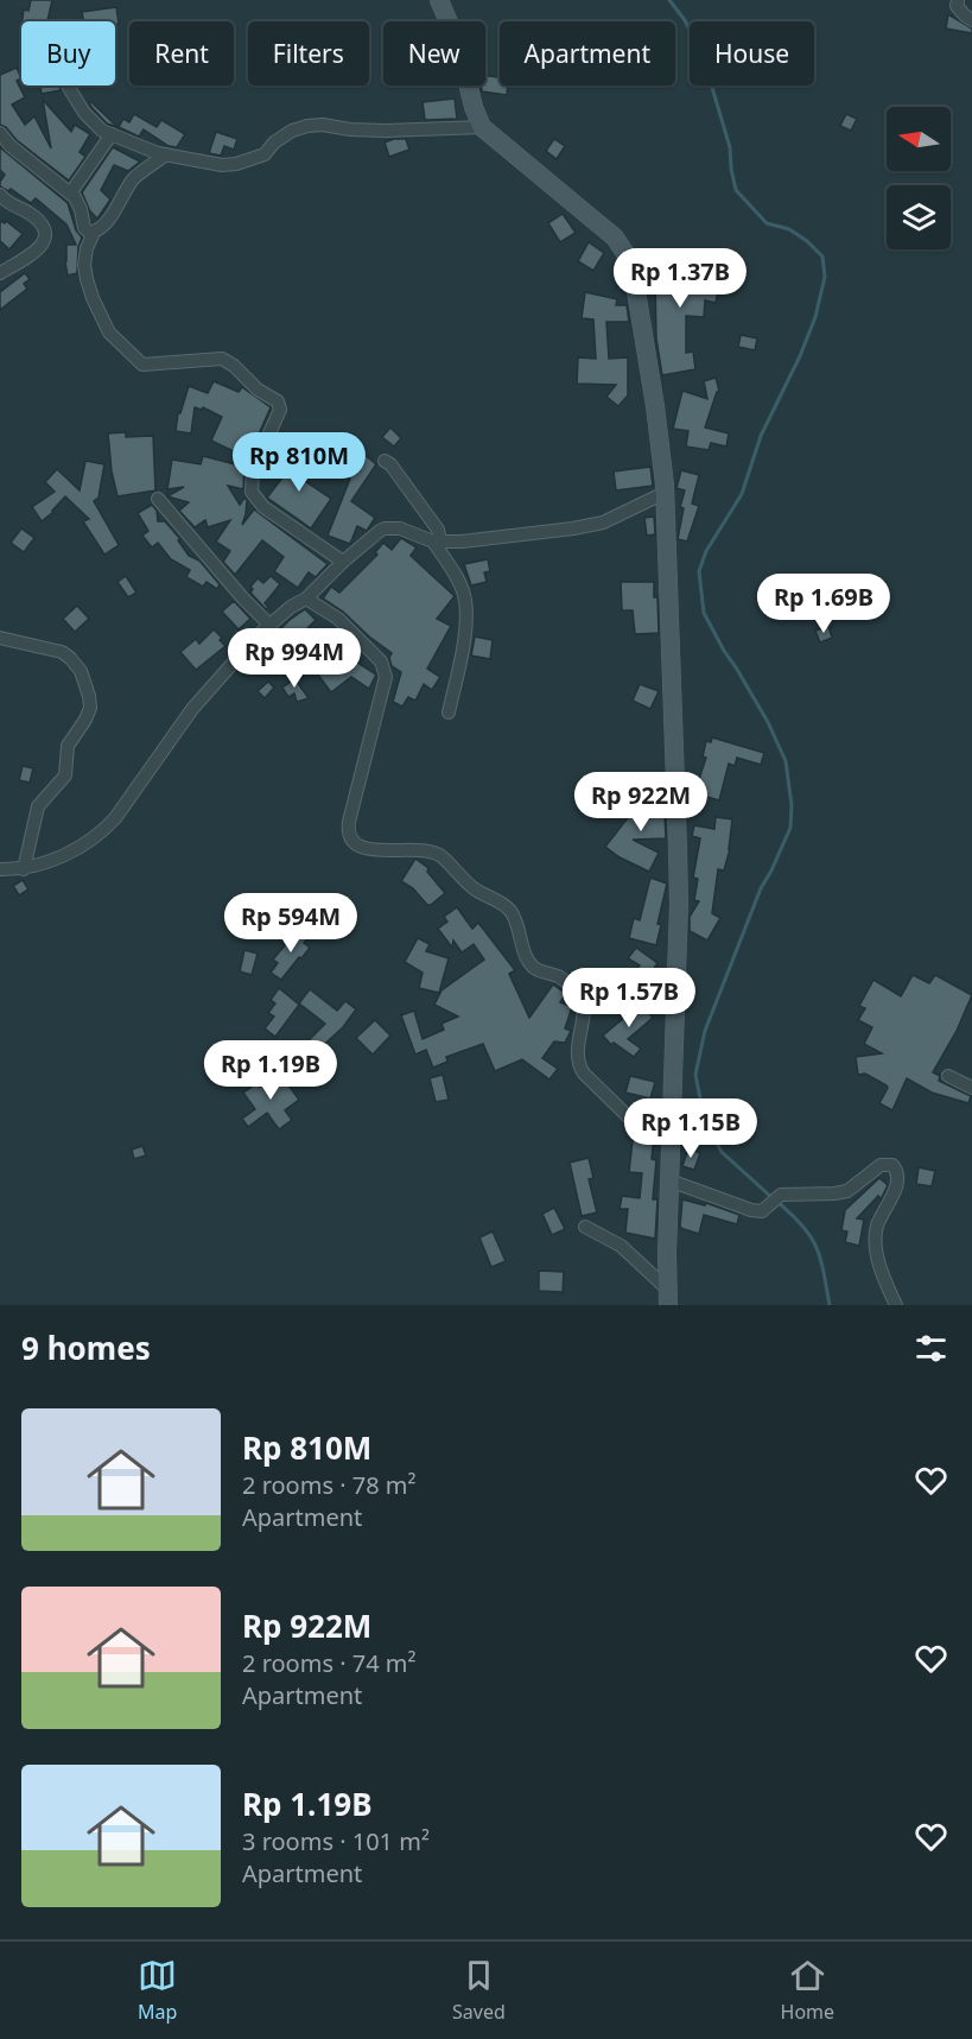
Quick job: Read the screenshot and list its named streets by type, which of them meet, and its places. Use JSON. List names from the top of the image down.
{
  "north": "left",
  "page": {
    "chip": [
      "Buy",
      "Rent",
      "Filters",
      "New",
      "Apartment",
      "House"
    ],
    "price": [
      "Rp 1.37B",
      "Rp 810M",
      "Rp 1.69B",
      "Rp 994M",
      "Rp 922M",
      "Rp 594M",
      "Rp 1.57B",
      "Rp 1.19B",
      "Rp 1.15B"
    ],
    "heading": "9 homes",
    "list": [
      {
        "name": "Rp 810M",
        "note": "2 rooms · 78 m² · Apartment"
      },
      {
        "name": "Rp 922M",
        "note": "2 rooms · 74 m² · Apartment"
      },
      {
        "name": "Rp 1.19B",
        "note": "3 rooms · 101 m² · Apartment"
      }
    ],
    "tabs": ["Map", "Saved", "Home"]
  }
}
